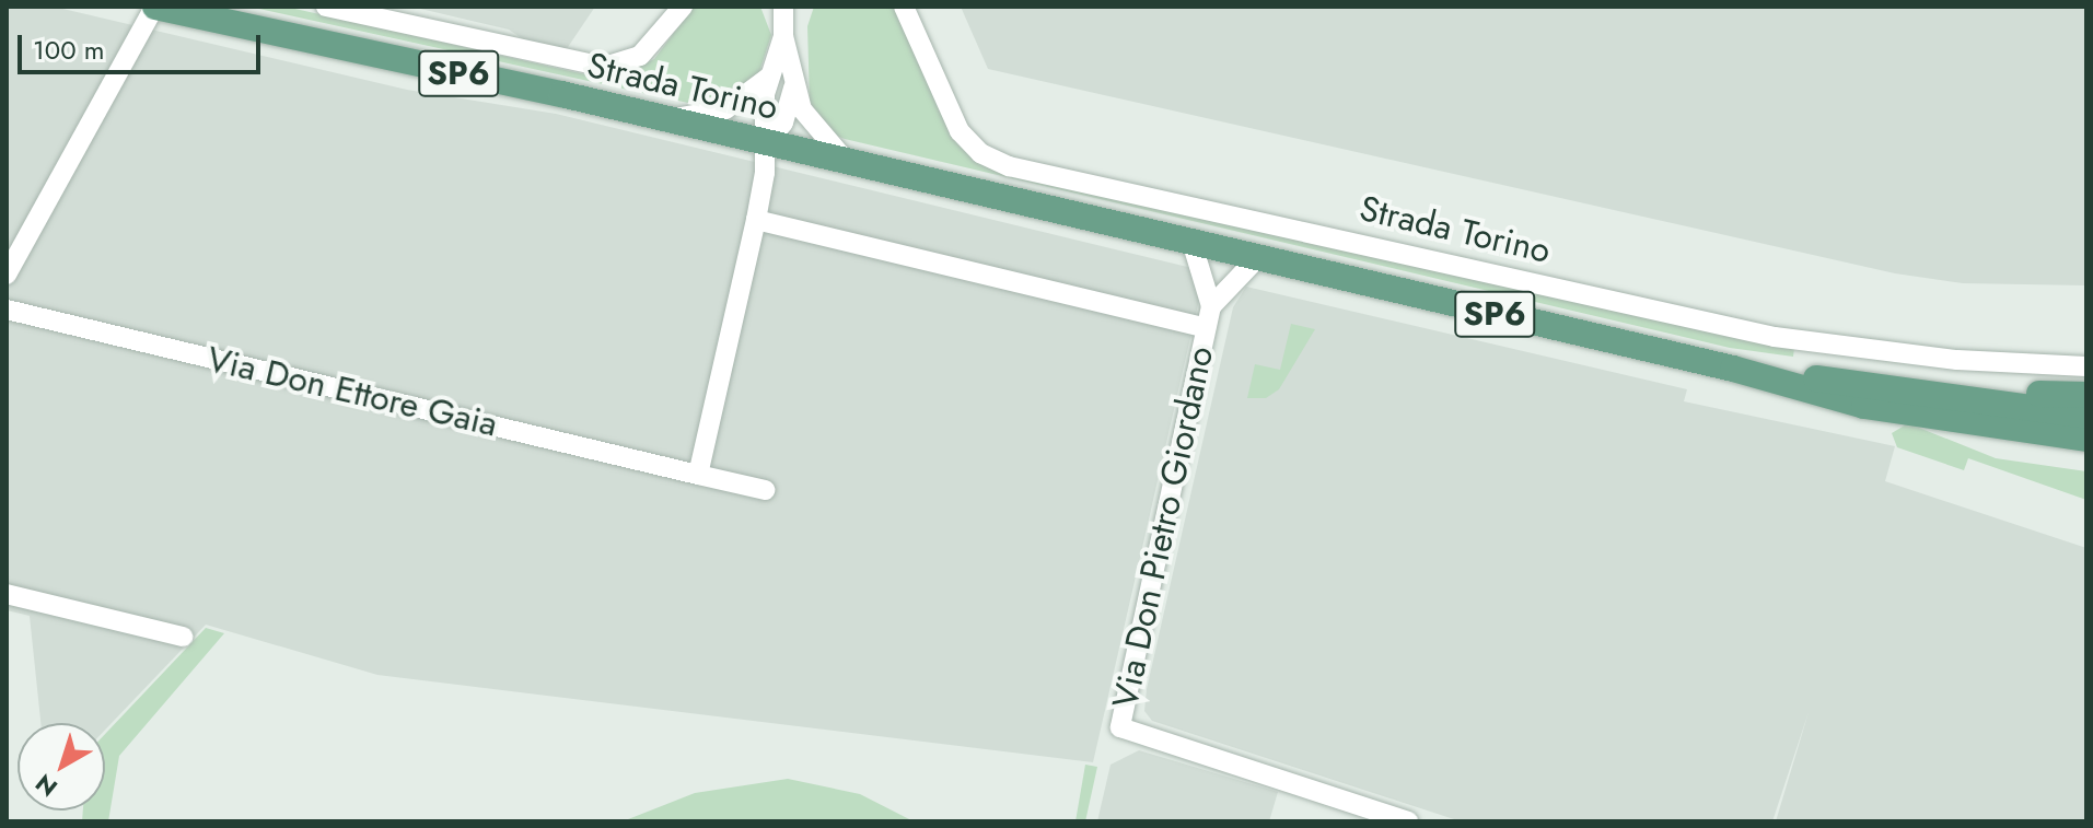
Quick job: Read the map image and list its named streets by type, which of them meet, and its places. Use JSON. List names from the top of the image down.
{
  "streets": {
    "main road": ["SP6", "Strada Torino"],
    "street": ["Via Don Ettore Gaia", "Via Don Pietro Giordano"]
  },
  "crossings": [
    ["SP6", "Strada Torino"]
  ],
  "scale_bar": "100 m",
  "north": "bottom left"
}
